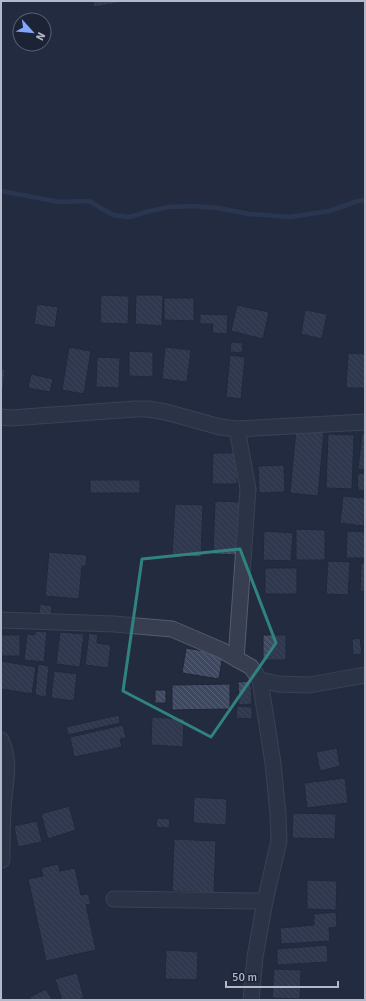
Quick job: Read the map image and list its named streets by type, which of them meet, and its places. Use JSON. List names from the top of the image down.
{
  "scale_bar": "50 m",
  "north": "bottom right"
}
